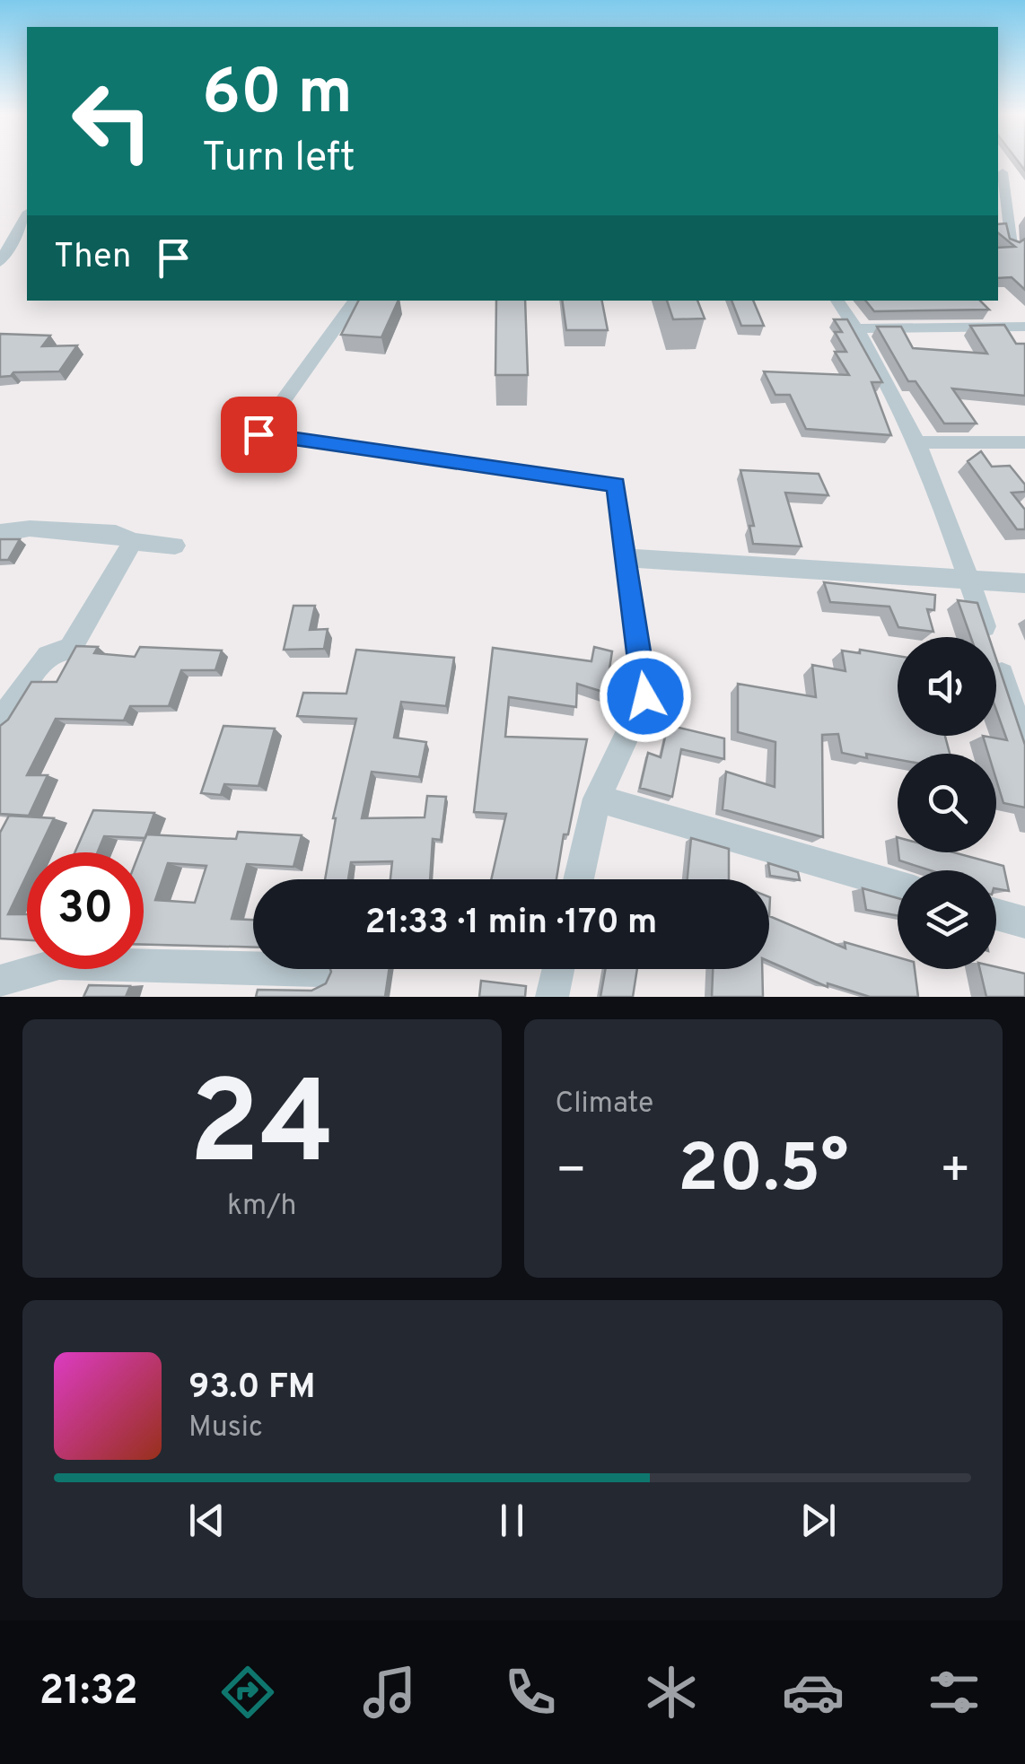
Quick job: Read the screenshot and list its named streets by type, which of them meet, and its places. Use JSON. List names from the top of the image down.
{
  "page": {
    "turn": ["60 m", "Turn left"],
    "then": "Then",
    "limit": "30",
    "trip": "21:33 · 1 min · 170 m",
    "tile": [
      ["24", "km/h"],
      "Climate"
    ],
    "heat": ["−", "20.5°", "+"],
    "song": ["93.0 FM", "Music"],
    "tabs": "21:32"
  }
}
